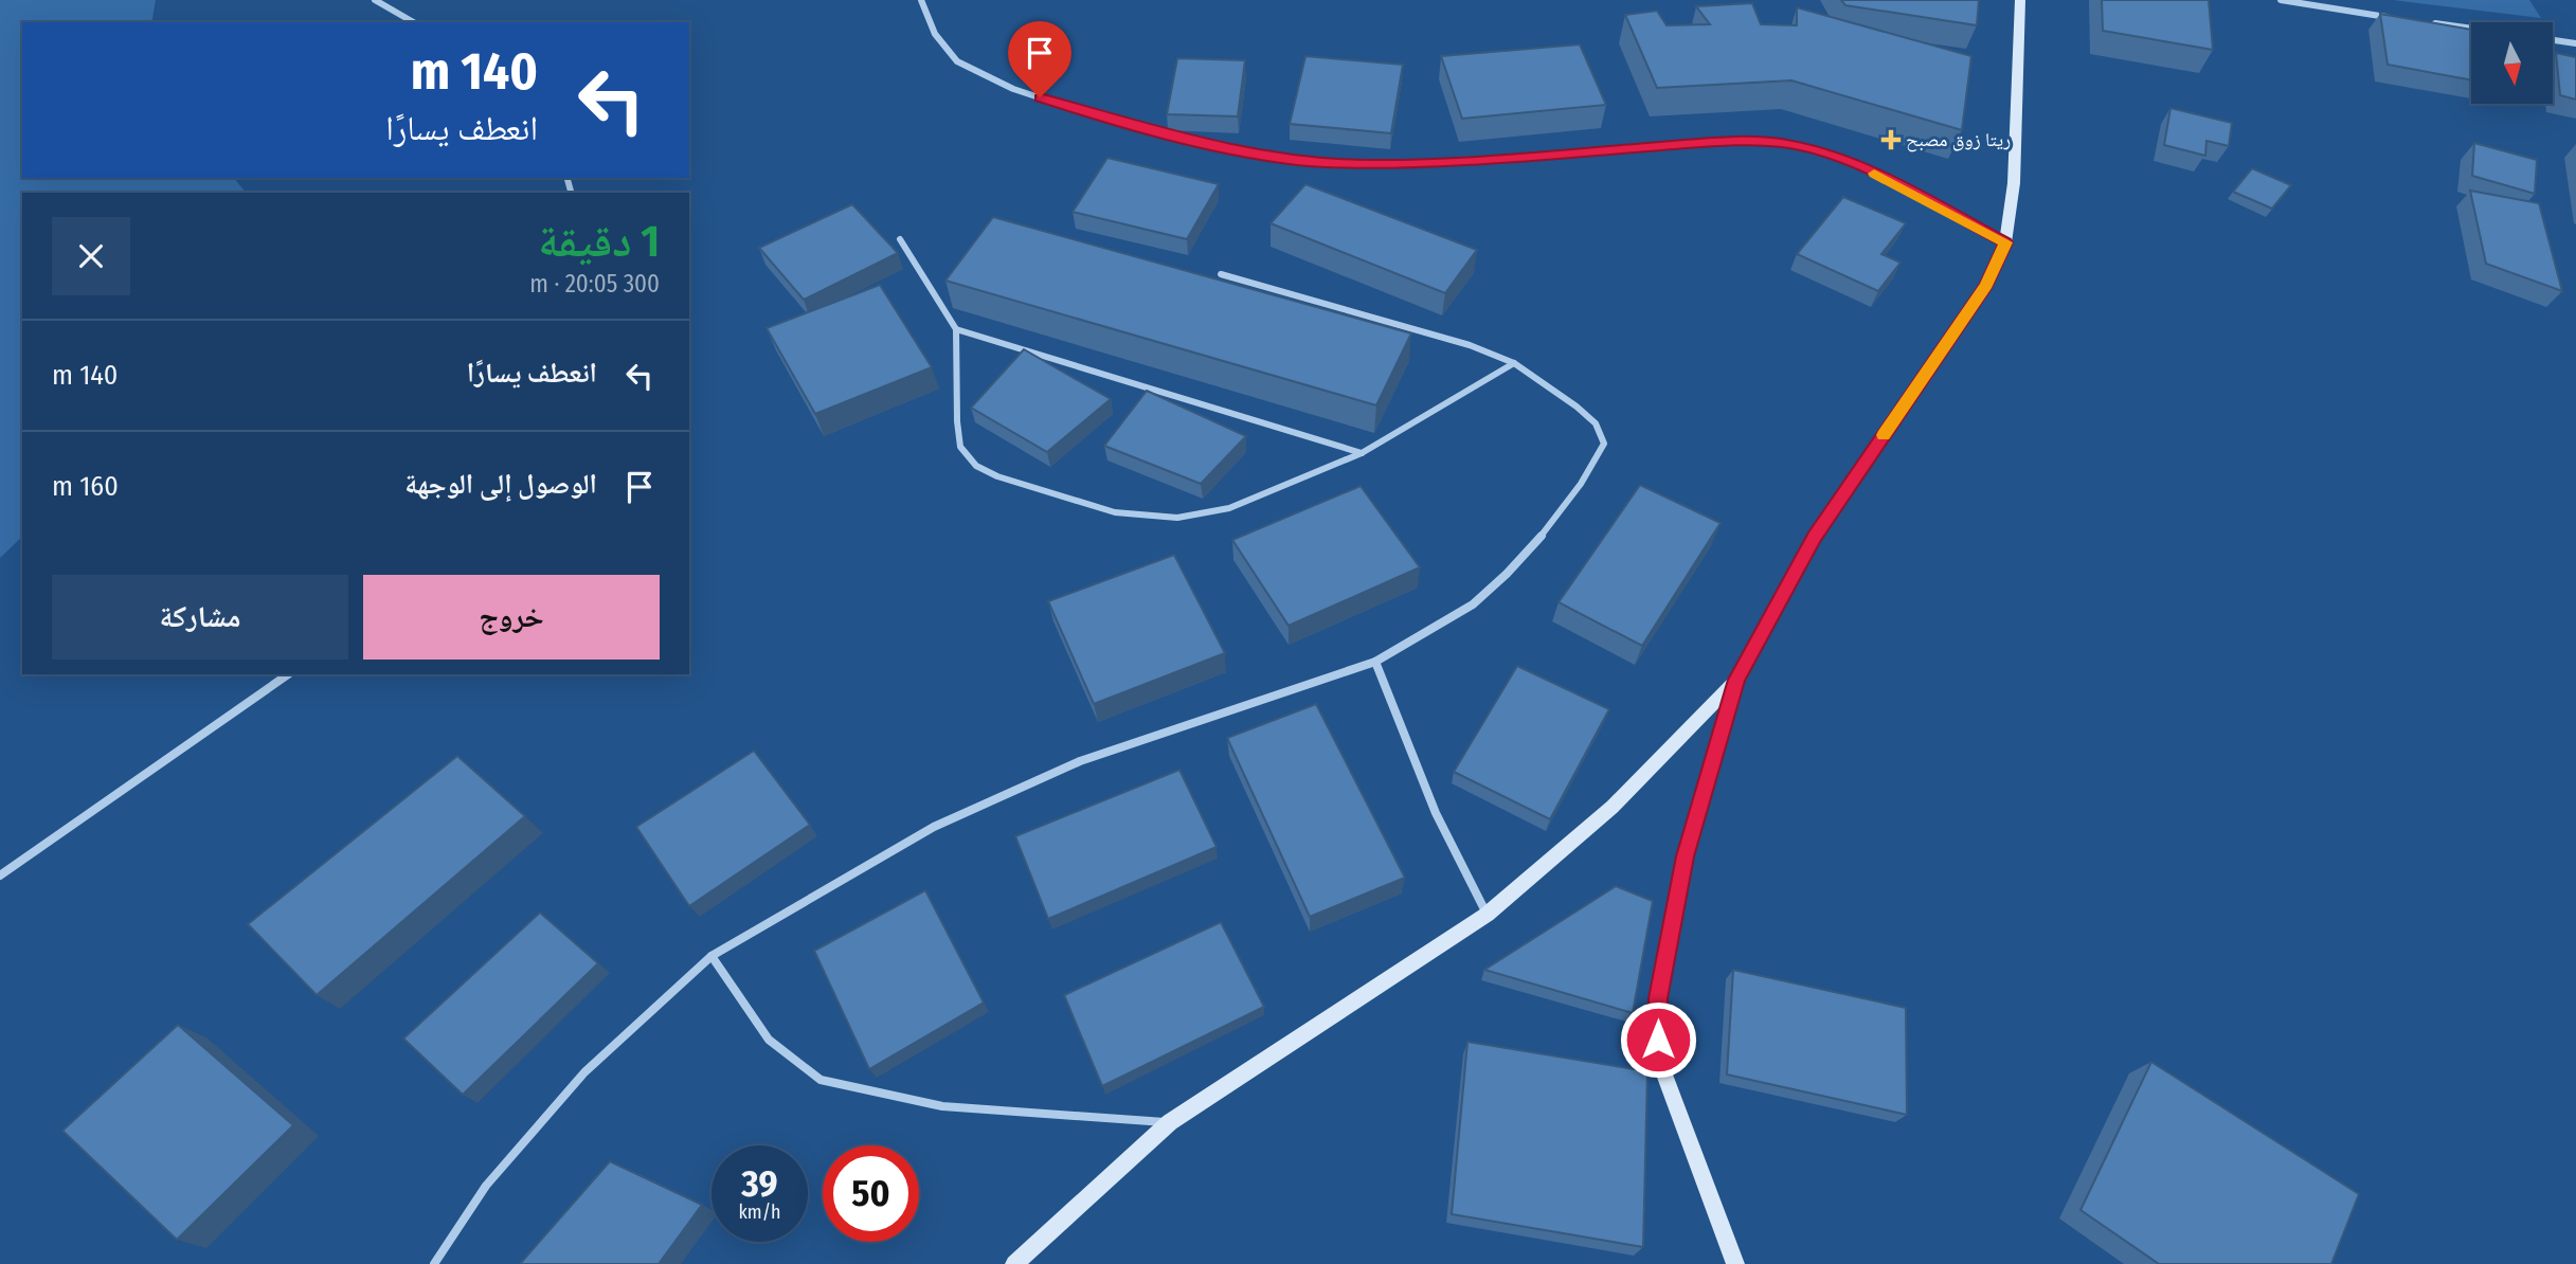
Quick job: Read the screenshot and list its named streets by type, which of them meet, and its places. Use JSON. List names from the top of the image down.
{
  "places": {
    "health": ["ريتا زوق مصبح"]
  },
  "north": "bottom",
  "page": {
    "turn": ["140 m", "انعطف يسارًا"],
    "heading": ["1 دقيقة", "300 m · 20:05"],
    "list": [
      {
        "name": "انعطف يسارًا",
        "value": "140 m"
      },
      {
        "name": "الوصول إلى الوجهة",
        "value": "160 m"
      }
    ],
    "buttons": ["خروج", "مشاركة"],
    "speed": "39 km/h",
    "limit": "50"
  }
}
